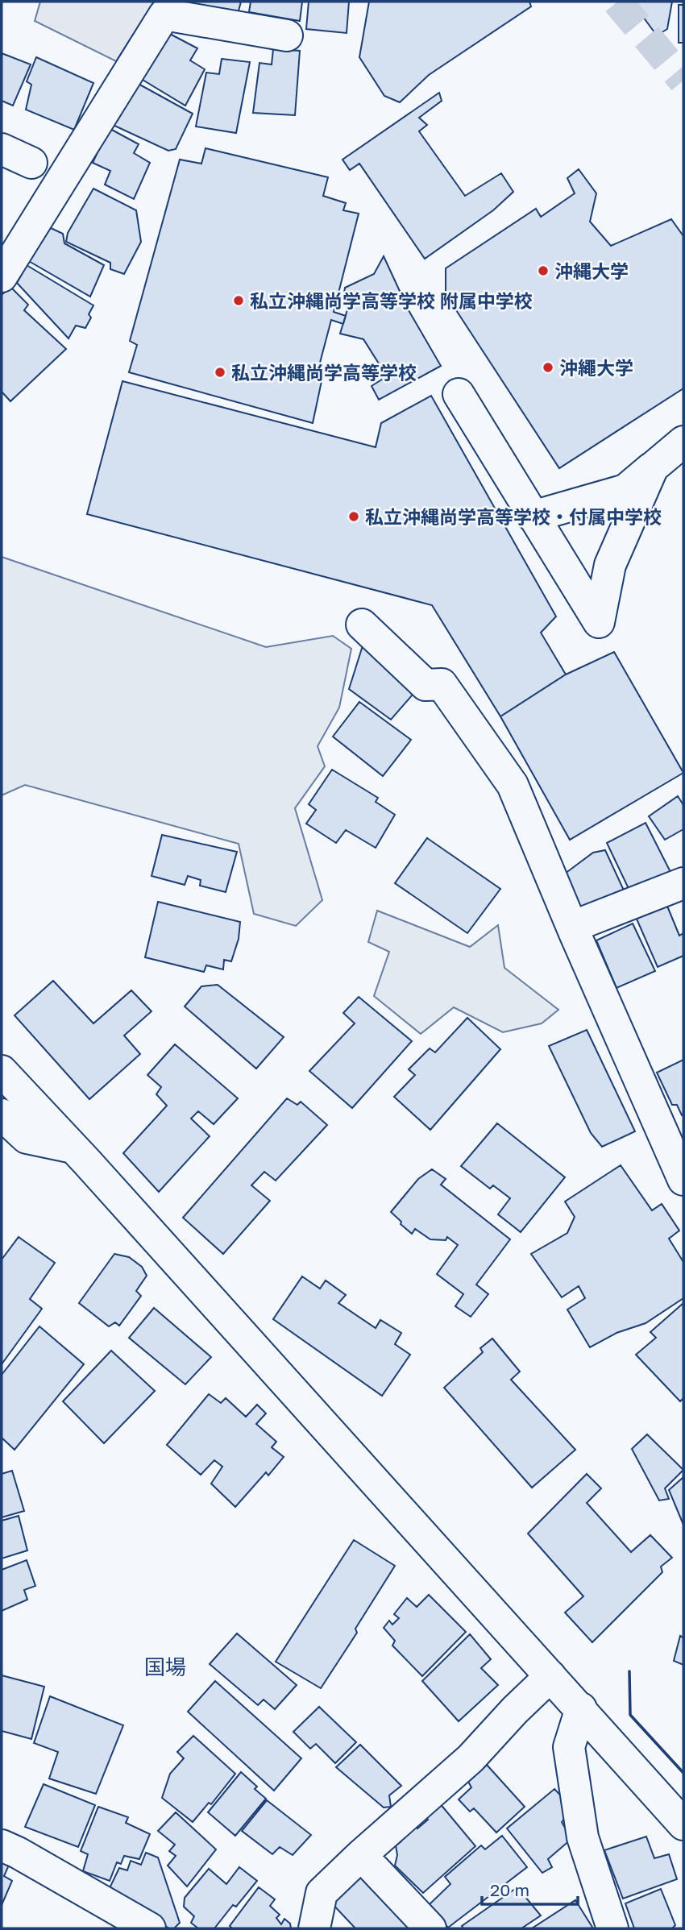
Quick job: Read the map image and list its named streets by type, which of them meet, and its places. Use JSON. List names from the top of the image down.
{
  "districts": ["国場"],
  "places": [
    "沖縄大学",
    "私立沖縄尚学高等学校 附属中学校",
    "沖繩大学",
    "私立沖縄尚学高等学校",
    "私立沖縄尚学高等学校・付属中学校"
  ],
  "scale_bar": "20 m"
}
